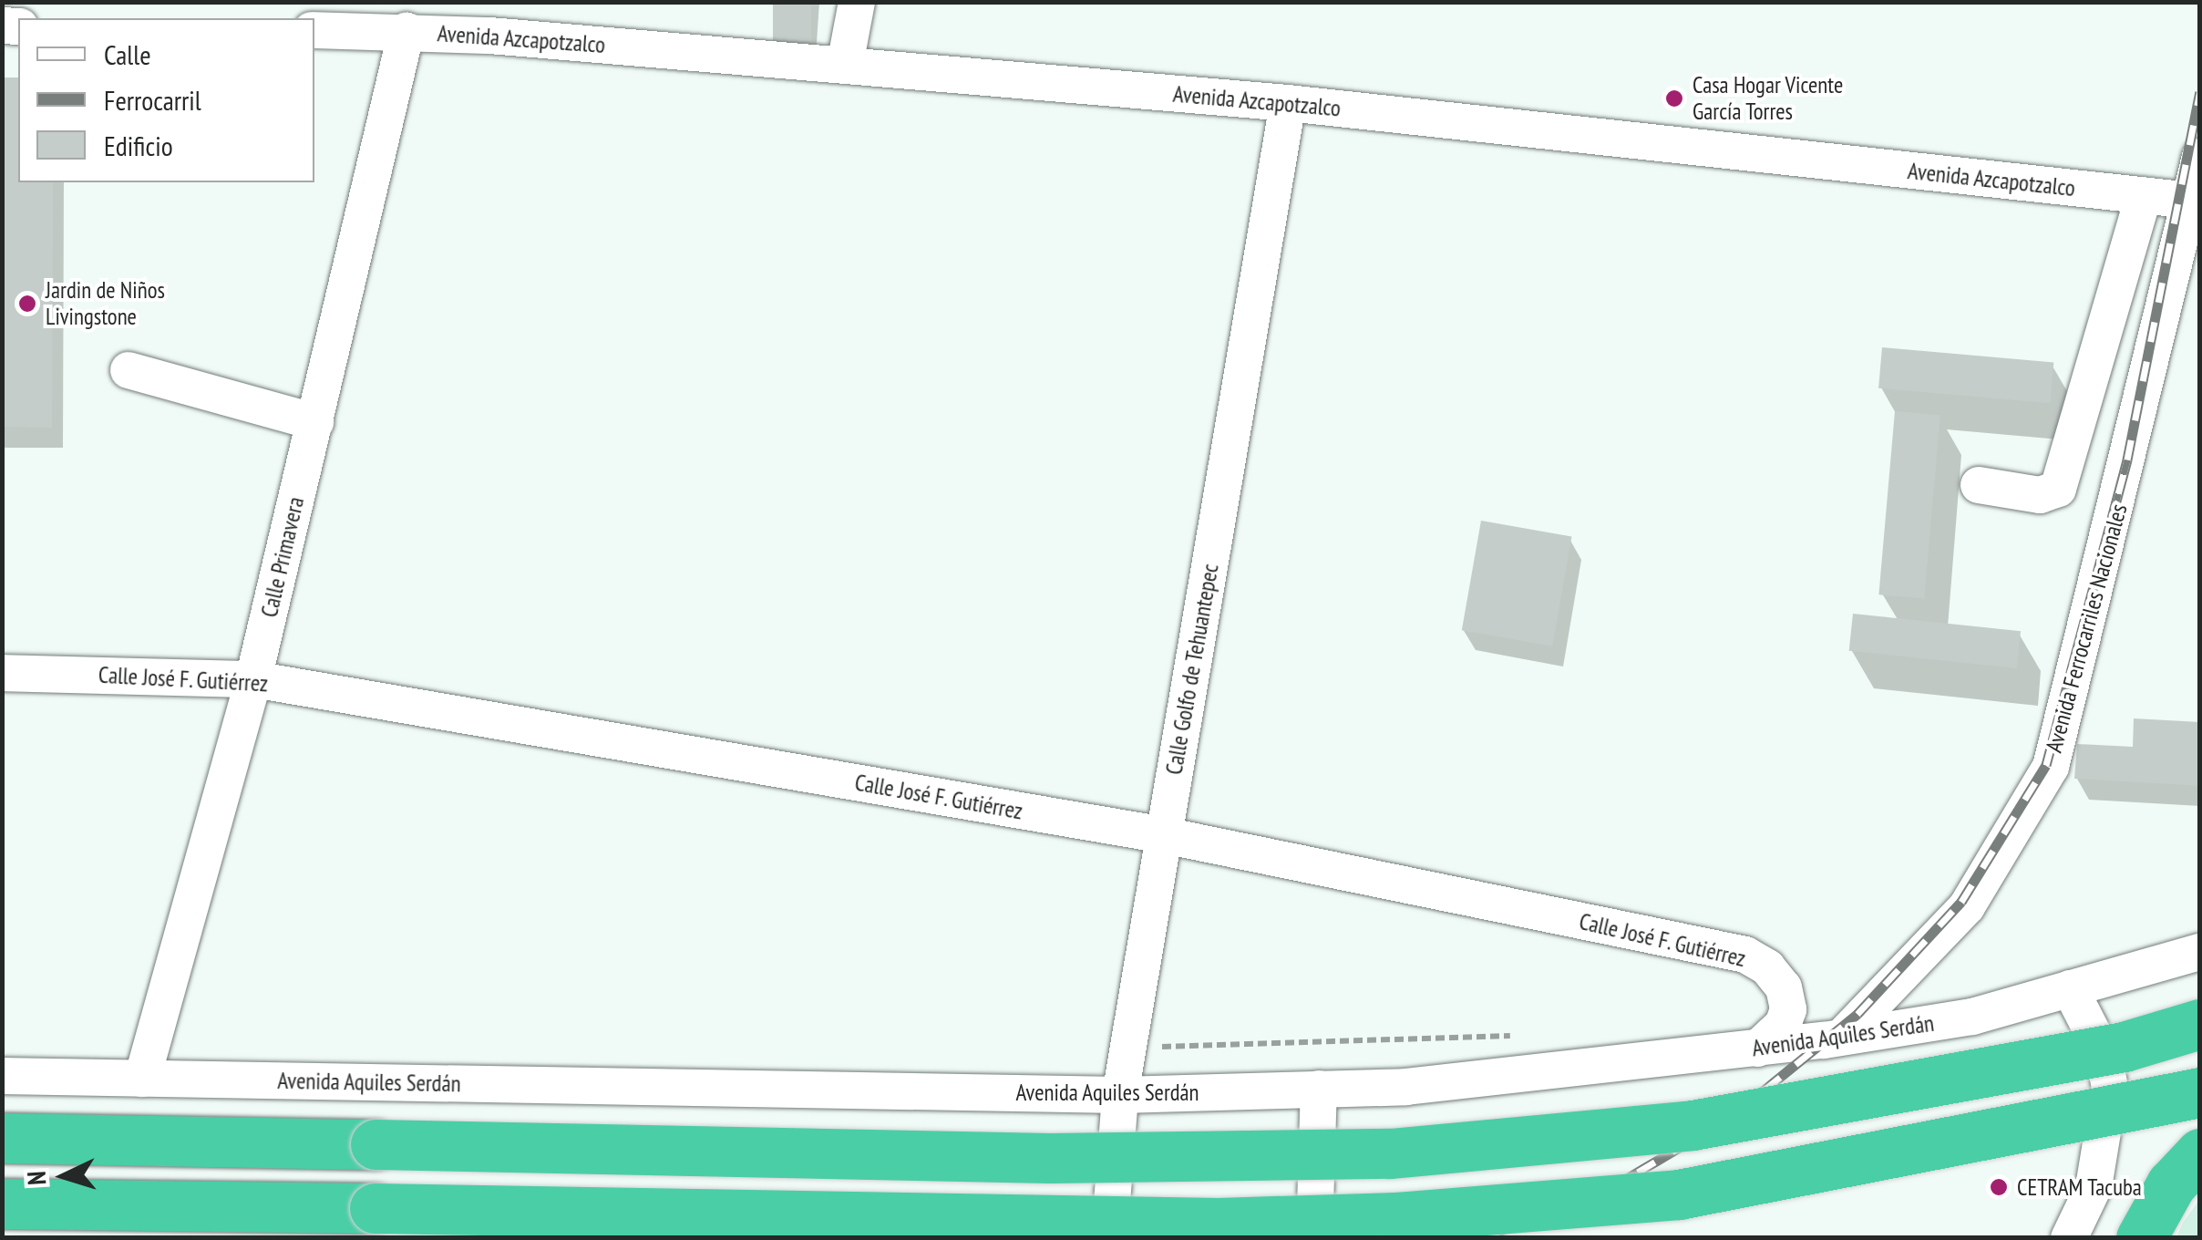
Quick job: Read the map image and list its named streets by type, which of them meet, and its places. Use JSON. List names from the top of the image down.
{
  "streets": {
    "street": [
      "Avenida Azcapotzalco",
      "Calle Primavera",
      "Avenida Ferrocarriles Nacionales",
      "Calle Golfo de Tehuantepec",
      "Calle José F. Gutiérrez",
      "Avenida Aquiles Serdán"
    ]
  },
  "crossings": [
    ["Avenida Azcapotzalco", "Calle Primavera"],
    ["Avenida Azcapotzalco", "Avenida Ferrocarriles Nacionales"],
    ["Avenida Azcapotzalco", "Calle Golfo de Tehuantepec"],
    ["Calle Primavera", "Calle José F. Gutiérrez"],
    ["Calle Primavera", "Avenida Aquiles Serdán"],
    ["Avenida Ferrocarriles Nacionales", "Avenida Aquiles Serdán"],
    ["Calle Golfo de Tehuantepec", "Calle José F. Gutiérrez"],
    ["Calle Golfo de Tehuantepec", "Avenida Aquiles Serdán"],
    ["Calle José F. Gutiérrez", "Avenida Aquiles Serdán"]
  ],
  "places": ["Casa Hogar Vicente García Torres", "Jardin de Niños Livingstone", "CETRAM Tacuba"],
  "legend": ["Calle", "Ferrocarril", "Edificio"],
  "north": "left"
}
